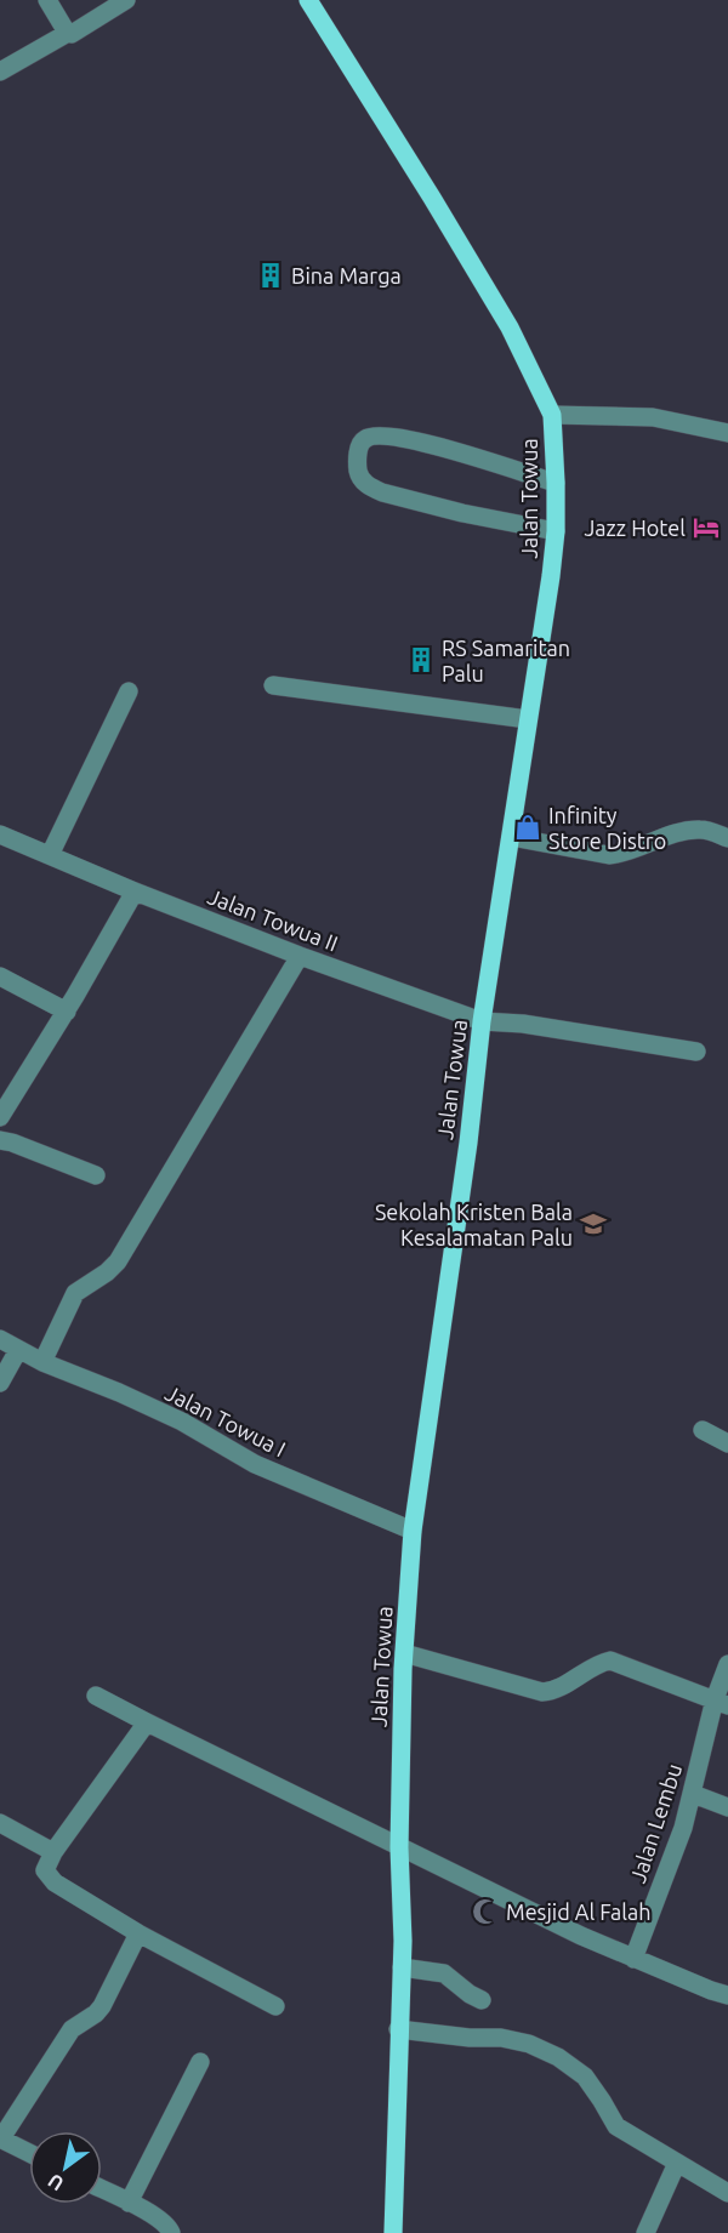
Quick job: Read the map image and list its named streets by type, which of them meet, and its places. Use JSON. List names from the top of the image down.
{
  "streets": {
    "main road": ["Jalan Towua"],
    "street": ["Jalan Towua II", "Jalan Towua I", "Jalan Lembu"]
  },
  "crossings": [
    ["Jalan Towua", "Jalan Towua II"],
    ["Jalan Towua", "Jalan Towua I"]
  ],
  "places": {
    "building": ["Bina Marga", "RS Samaritan Palu"],
    "hotel": ["Jazz Hotel"],
    "shop": ["Infinity Store Distro"],
    "school or university": ["Sekolah Kristen Bala Kesalamatan Palu"],
    "mosque": ["Mesjid Al Falah"]
  },
  "north": "bottom left"
}
